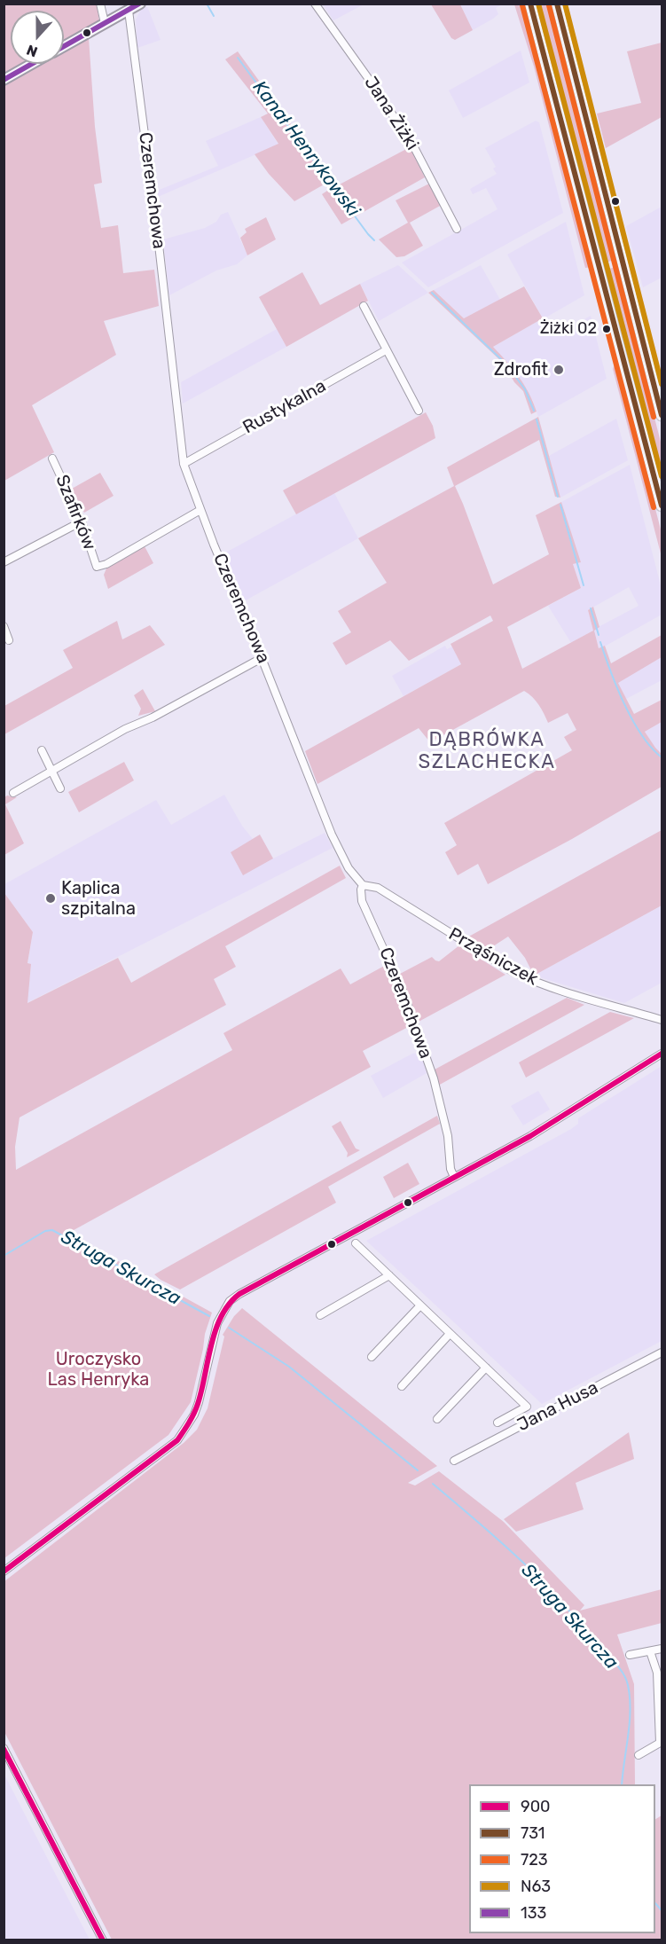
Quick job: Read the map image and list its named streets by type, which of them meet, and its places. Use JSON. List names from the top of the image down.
{
  "streets": {
    "street": [
      "Jana Żiżki",
      "Czeremchowa",
      "Rustykalna",
      "Szafirków",
      "Prząśniczek",
      "Jana Husa"
    ]
  },
  "crossings": [
    ["Czeremchowa", "Rustykalna"],
    ["Czeremchowa", "Szafirków"],
    ["Czeremchowa", "Prząśniczek"]
  ],
  "districts": ["DĄBRÓWKA SZLACHECKA"],
  "water": ["Kanał Henrykowski", "Struga Skurcza"],
  "parks": ["Uroczysko Las Henryka"],
  "places": ["Żiżki 02", "Zdrofit", "Kaplica szpitalna"],
  "lines": [
    "transit line 731",
    "transit line N63",
    "transit line 133",
    "transit line 723",
    "transit line 900"
  ],
  "legend": [
    "900",
    "731",
    "723",
    "N63",
    "133"
  ],
  "north": "bottom"
}
